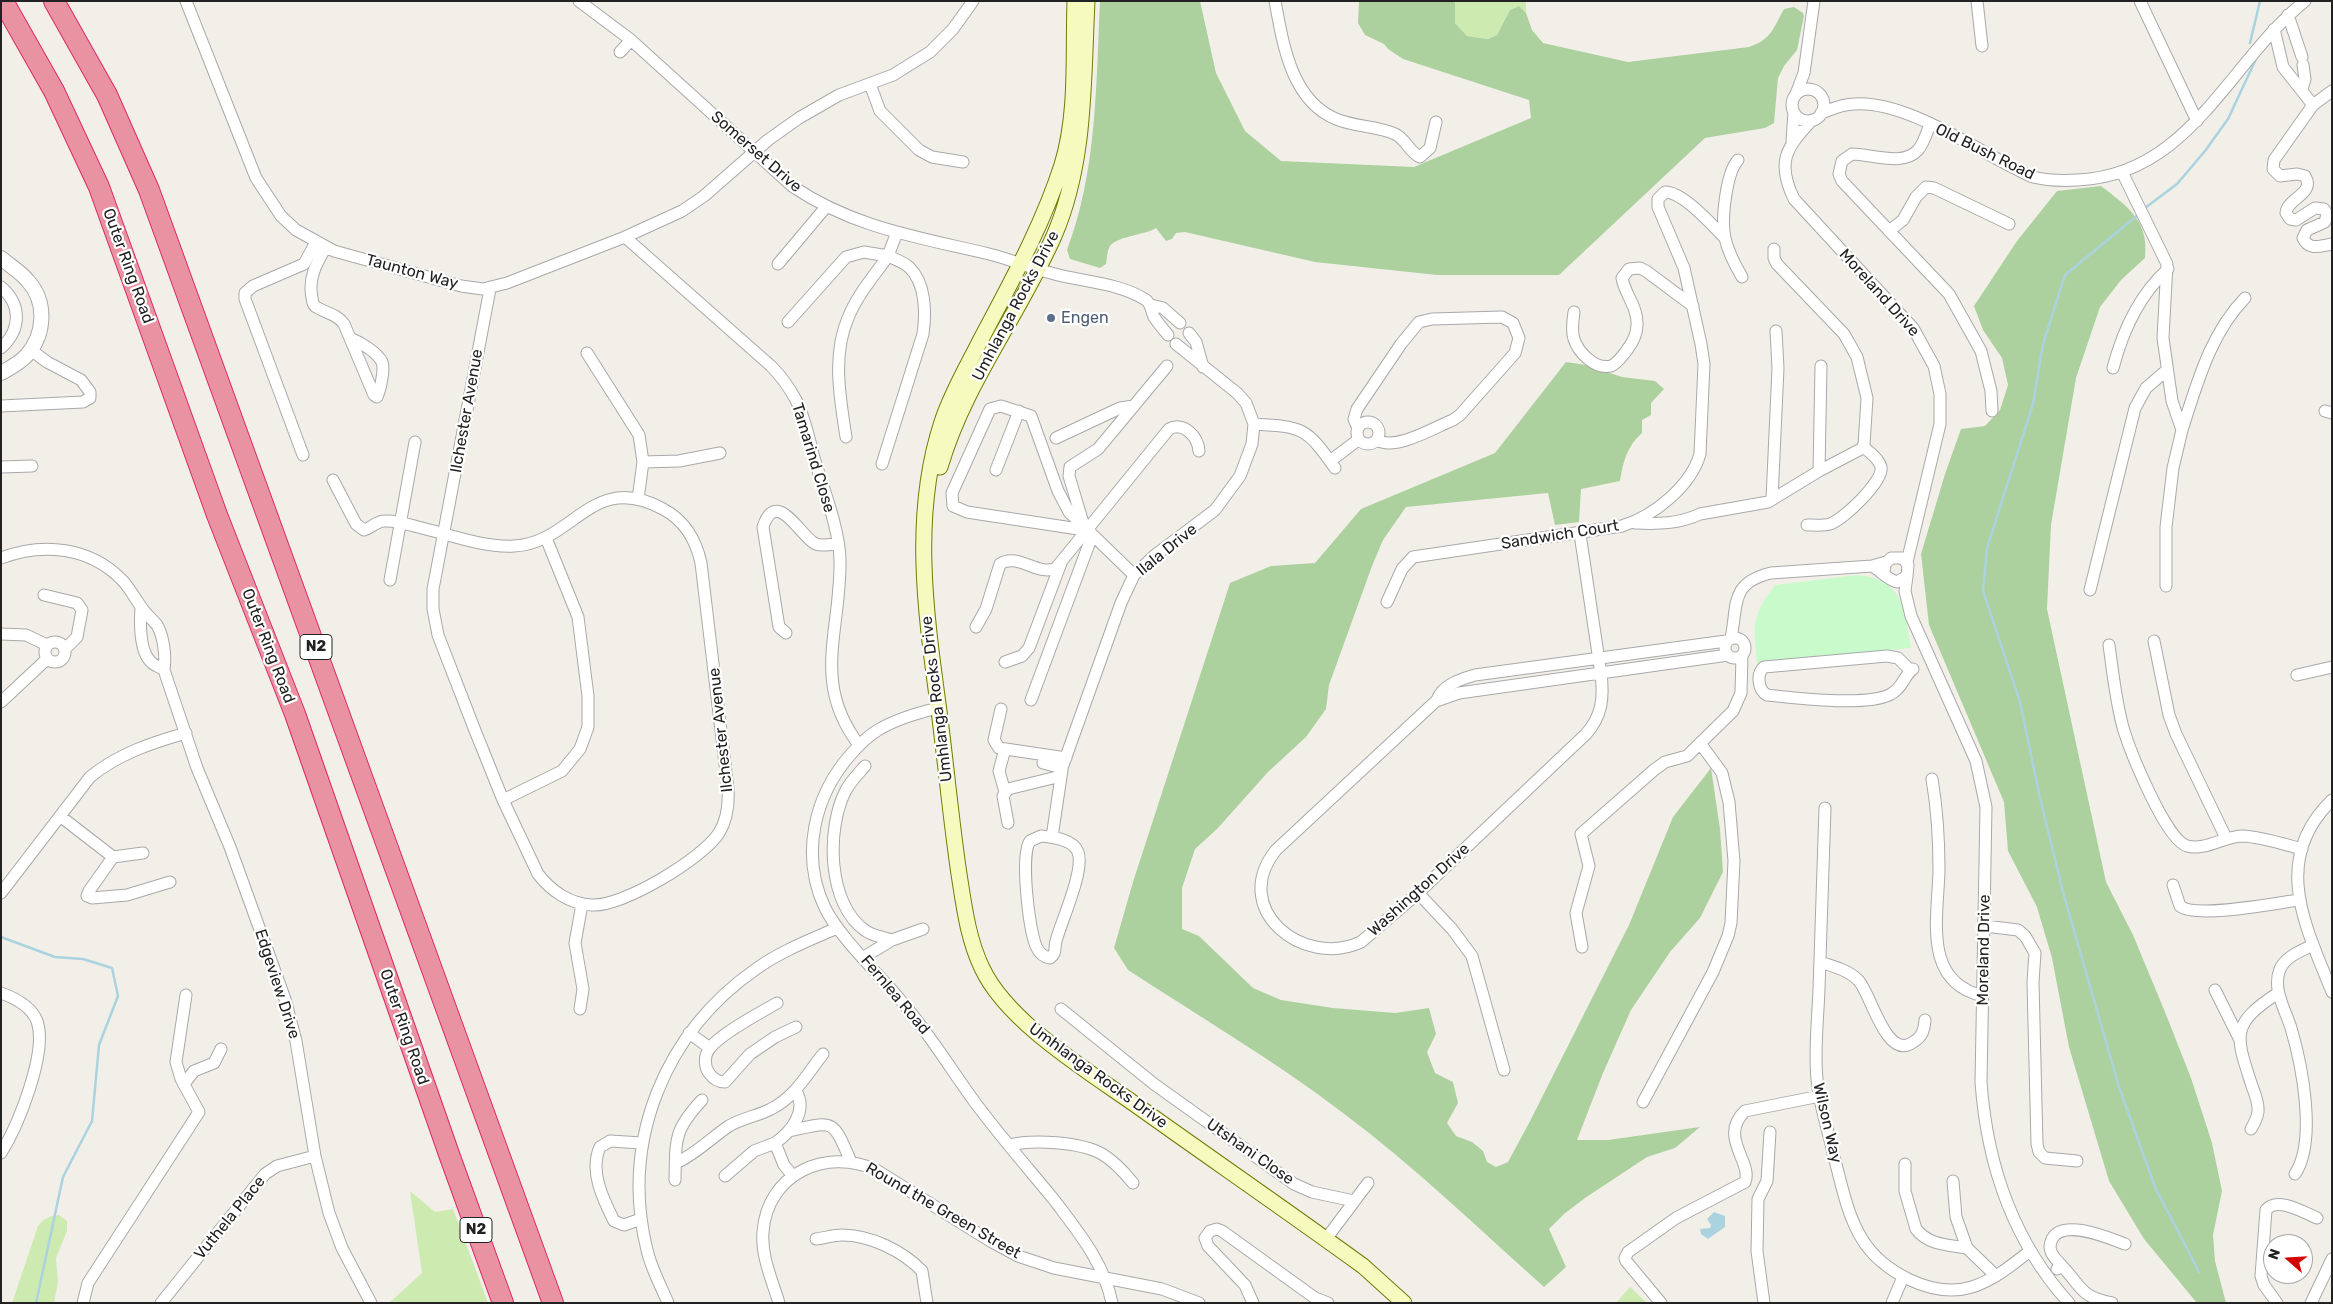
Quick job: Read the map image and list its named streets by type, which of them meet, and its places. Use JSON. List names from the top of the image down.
{
  "streets": {
    "highway": ["Outer Ring Road", "N2"],
    "main road": ["Umhlanga Rocks Drive"],
    "street": [
      "Somerset Drive",
      "Old Bush Road",
      "Taunton Way",
      "Moreland Drive",
      "Ilchester Avenue",
      "Tamarind Close",
      "Sandwich Court",
      "Ilala Drive",
      "Washington Drive",
      "Edgeview Drive",
      "Fernlea Road",
      "Wilson Way",
      "Utshani Close",
      "Round the Green Street",
      "Vuthela Place"
    ]
  },
  "crossings": [
    ["Somerset Drive", "Taunton Way"],
    ["Somerset Drive", "Umhlanga Rocks Drive"],
    ["Old Bush Road", "Moreland Drive"],
    ["Taunton Way", "Ilchester Avenue"],
    ["Taunton Way", "Tamarind Close"],
    ["Moreland Drive", "Wilson Way"],
    ["Umhlanga Rocks Drive", "Fernlea Road"],
    ["Tamarind Close", "Fernlea Road"],
    ["Sandwich Court", "Washington Drive"],
    ["Edgeview Drive", "Vuthela Place"],
    ["Fernlea Road", "Round the Green Street"]
  ],
  "places": ["Engen"],
  "north": "left"
}
